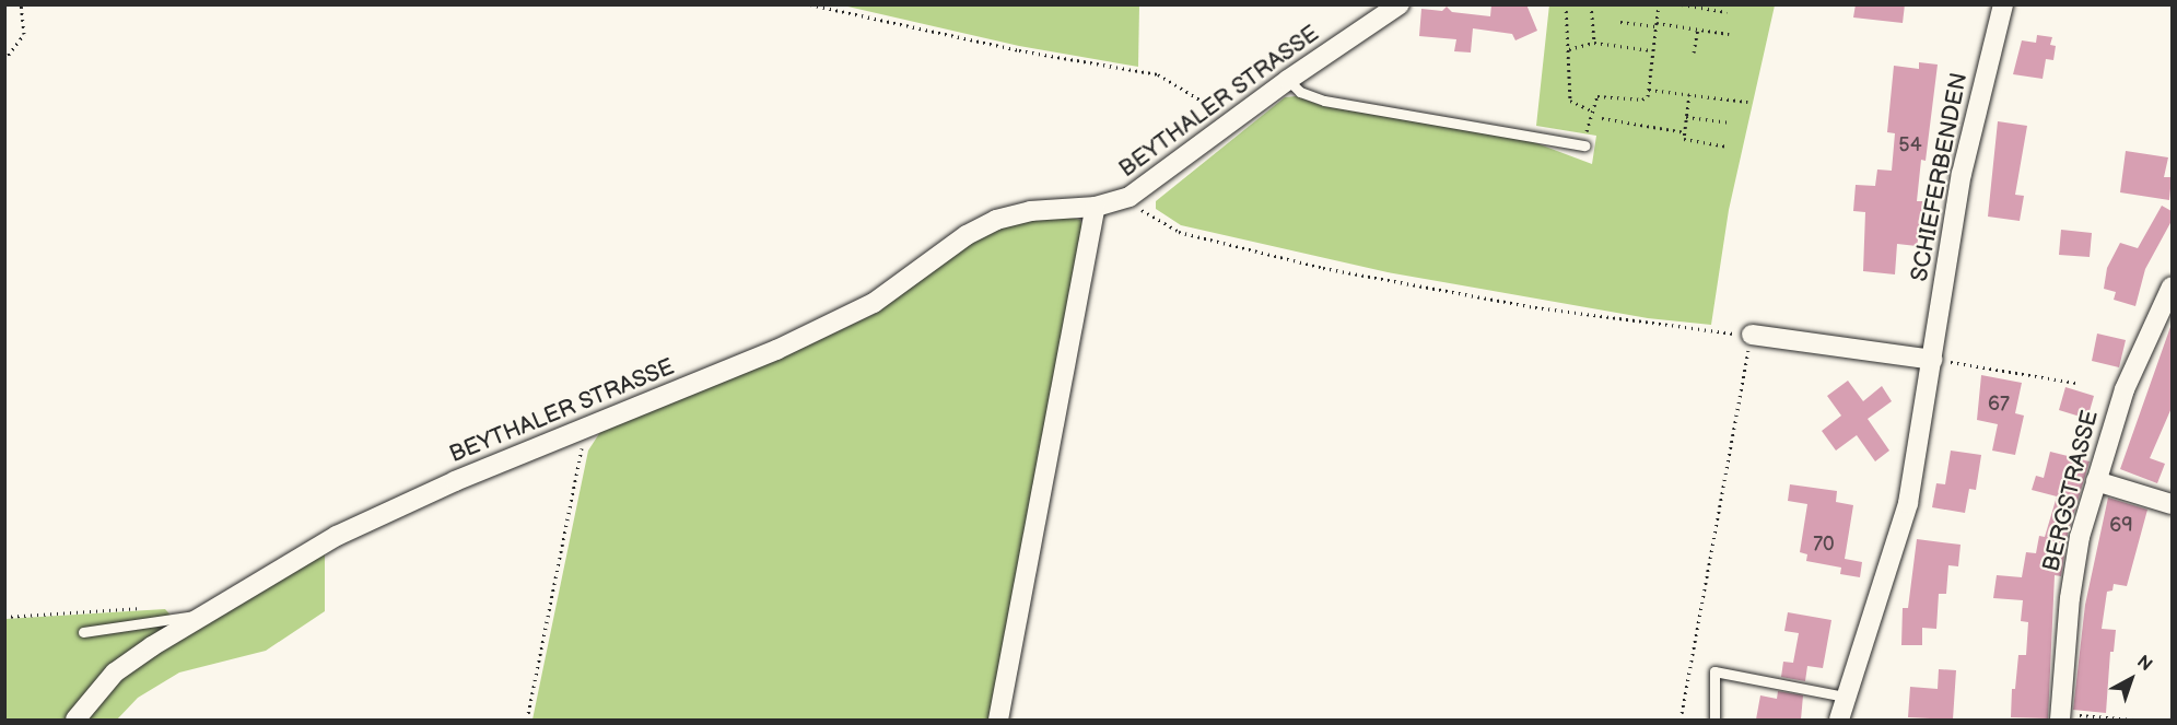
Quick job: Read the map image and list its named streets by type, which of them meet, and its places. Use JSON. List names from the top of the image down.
{
  "streets": {
    "street": ["BEYTHALER STRASSE", "SCHIEFERBENDEN", "BERGSTRASSE"]
  },
  "house_numbers": [
    "54",
    "67",
    "69",
    "70"
  ],
  "north": "top right"
}
